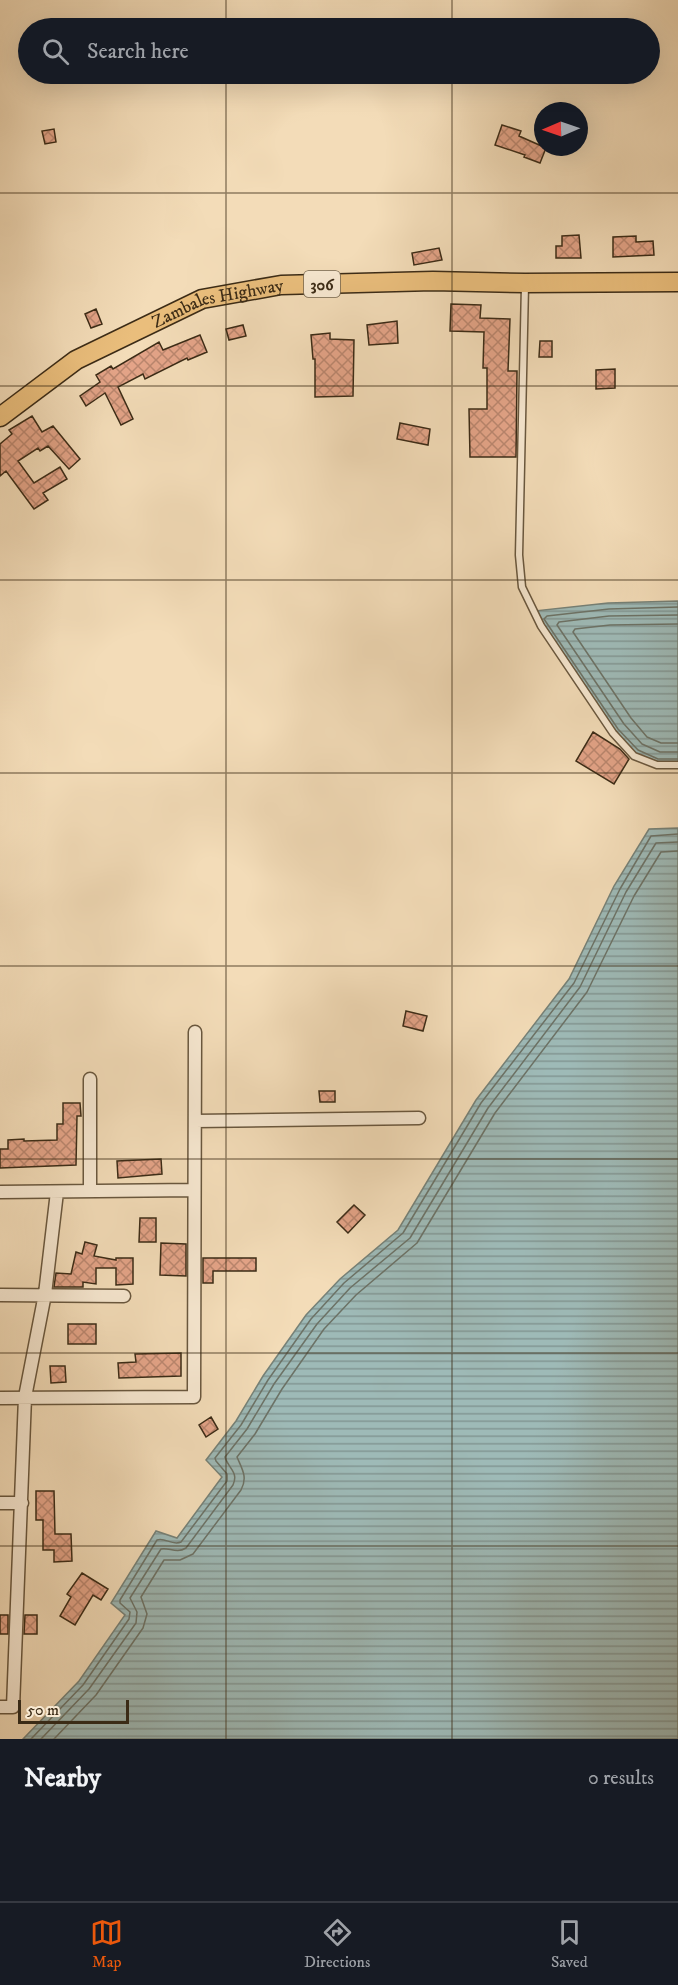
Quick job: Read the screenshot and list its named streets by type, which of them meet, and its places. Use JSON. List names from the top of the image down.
{
  "streets": {
    "main road": ["306", "Zambales Highway"]
  },
  "scale_bar": "50 m",
  "north": "left",
  "page": {
    "search": "Search here",
    "scale": "50 m",
    "heading": ["Nearby", "0 results"],
    "nav": ["Map", "Directions", "Saved"]
  }
}
